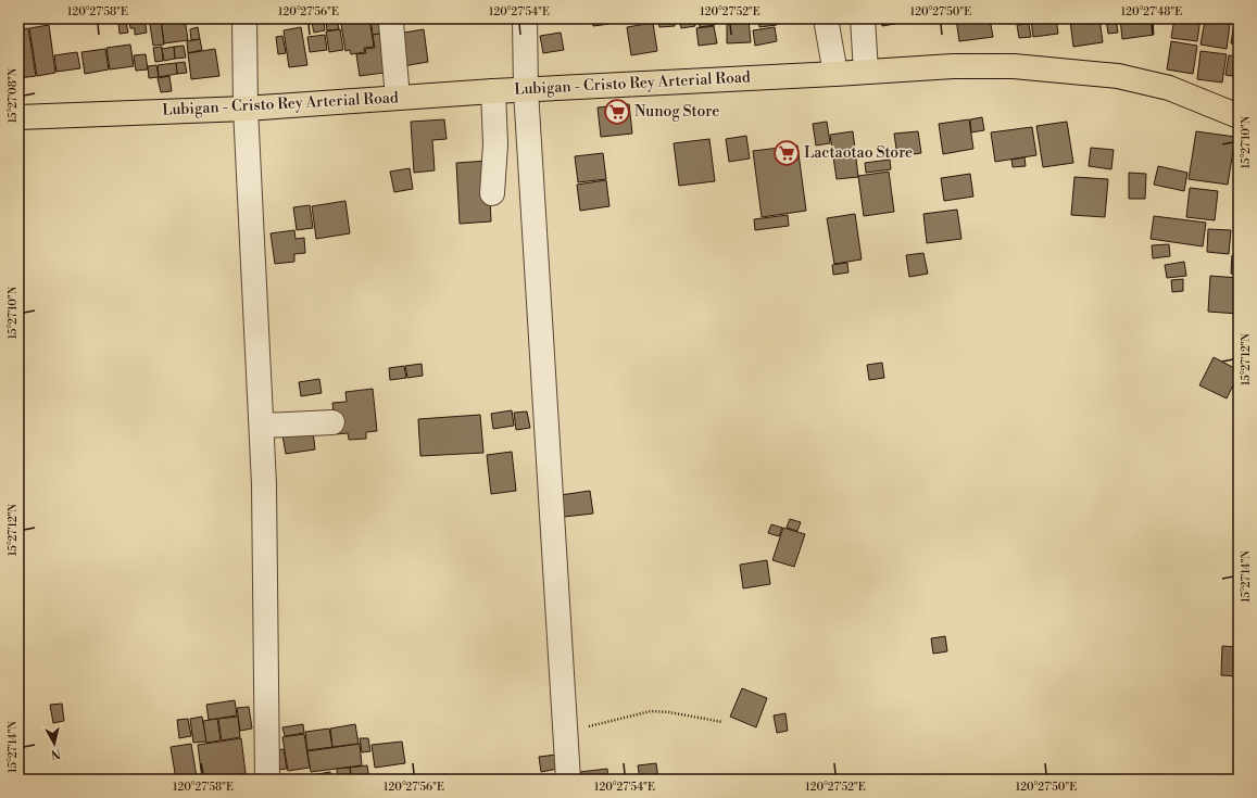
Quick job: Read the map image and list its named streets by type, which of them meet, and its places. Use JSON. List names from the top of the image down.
{
  "streets": {
    "main road": ["Lubigan - Cristo Rey Arterial Road"]
  },
  "places": {
    "supermarket": ["Nunog Store", "Lactaotao Store"]
  },
  "north": "bottom",
  "coordinates": [
    "120°27'58\"E",
    "120°27'56\"E",
    "120°27'54\"E",
    "120°27'52\"E",
    "120°27'50\"E",
    "120°27'48\"E",
    "15°27'08\"N",
    "15°27'10\"N",
    "15°27'12\"N",
    "15°27'14\"N"
  ]
}
